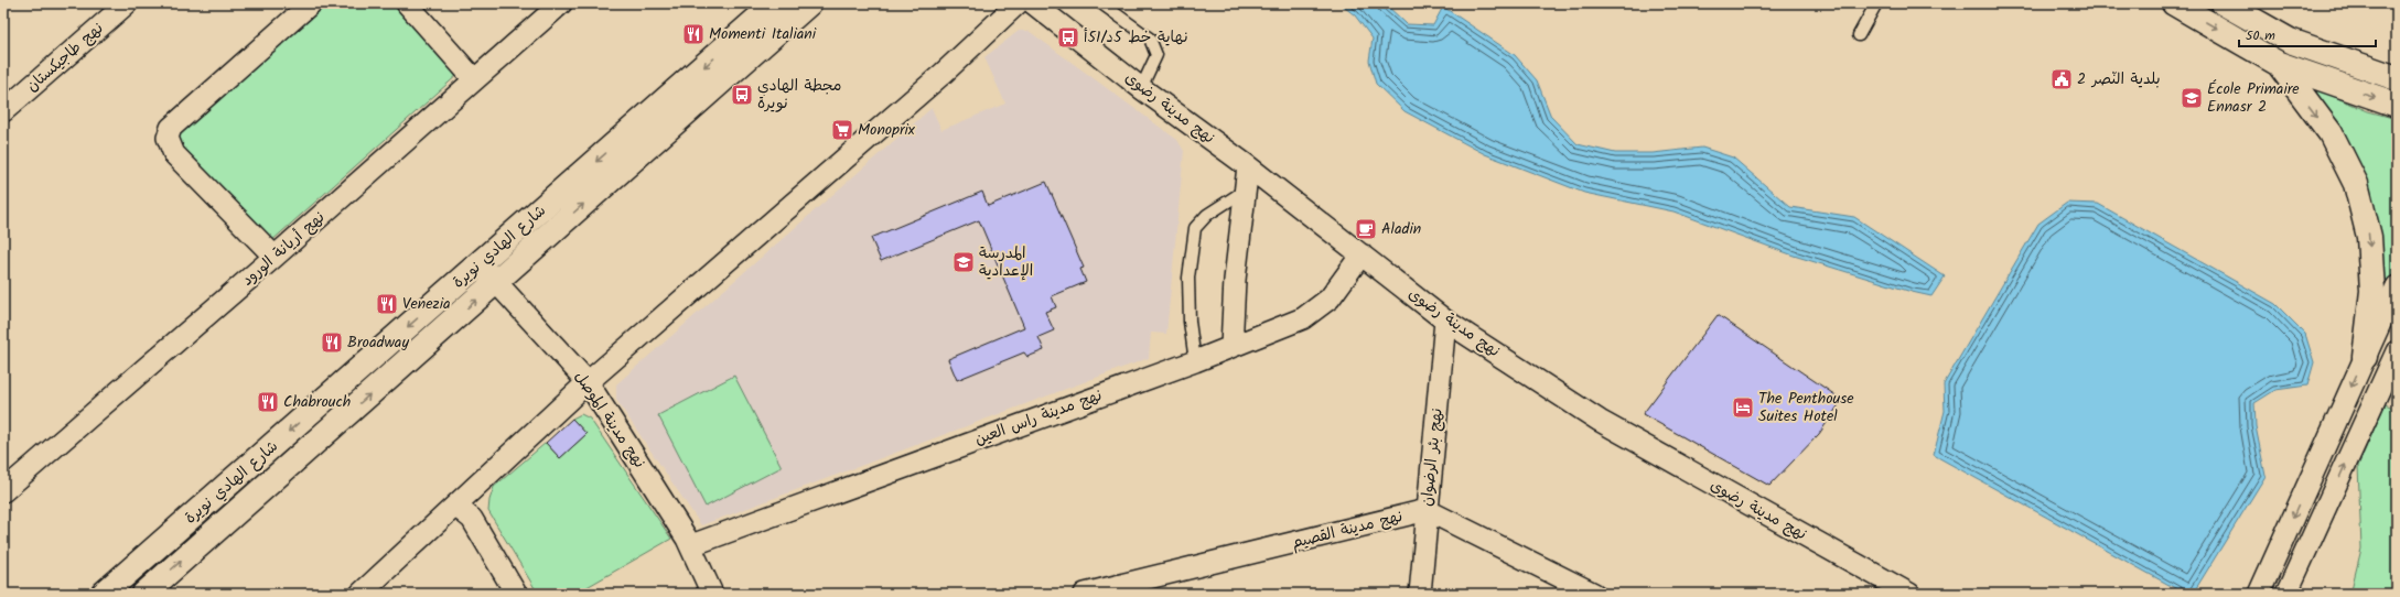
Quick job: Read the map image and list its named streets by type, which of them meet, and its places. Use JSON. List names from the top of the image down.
{
  "streets": {
    "main road": ["شارع الهادي نويرة"],
    "street": [
      "نهج طاجيكستان",
      "نهج مدينة رضوى",
      "نهج أريانة الورود",
      "نهج مدينة راس العين",
      "نهج مدينة الموصل",
      "نهج بئر الرضوان",
      "نهج مدينة القصيم"
    ]
  },
  "crossings": [
    ["نهج مدينة رضوى", "نهج مدينة راس العين"],
    ["نهج مدينة رضوى", "نهج بئر الرضوان"],
    ["شارع الهادي نويرة", "نهج مدينة الموصل"],
    ["نهج مدينة راس العين", "نهج مدينة الموصل"],
    ["نهج بئر الرضوان", "نهج مدينة القصيم"]
  ],
  "places": {
    "restaurant": [
      "Momenti Italiani",
      "Venezia",
      "Broadway",
      "Chabrouch"
    ],
    "bus stop": ["نهاية خط 5د/51أ", "مجطة الهادي نويرة"],
    "public building": ["بلدية النّصر 2"],
    "school or university": ["École Primaire Ennasr 2", "المدرسة الإعدادية"],
    "supermarket": ["Monoprix"],
    "cafe": ["Aladin"],
    "hotel": ["The Penthouse Suites Hotel"]
  },
  "scale_bar": "50 m"
}
